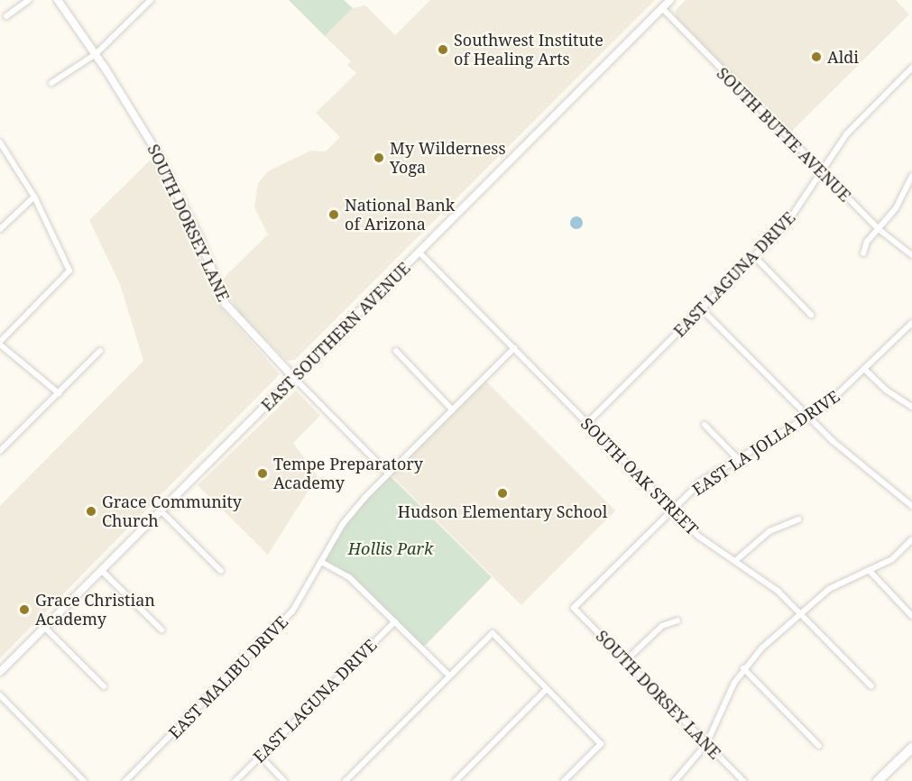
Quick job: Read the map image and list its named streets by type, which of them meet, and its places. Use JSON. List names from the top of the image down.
{
  "streets": {
    "main road": ["SOUTH DORSEY LANE", "EAST SOUTHERN AVENUE"],
    "street": [
      "SOUTH BUTTE AVENUE",
      "EAST LAGUNA DRIVE",
      "EAST LA JOLLA DRIVE",
      "SOUTH OAK STREET",
      "EAST MALIBU DRIVE"
    ]
  },
  "crossings": [
    ["SOUTH BUTTE AVENUE", "EAST LAGUNA DRIVE"],
    ["SOUTH BUTTE AVENUE", "EAST SOUTHERN AVENUE"],
    ["SOUTH DORSEY LANE", "EAST SOUTHERN AVENUE"],
    ["SOUTH DORSEY LANE", "EAST LA JOLLA DRIVE"],
    ["SOUTH DORSEY LANE", "EAST MALIBU DRIVE"],
    ["EAST LAGUNA DRIVE", "SOUTH OAK STREET"],
    ["EAST SOUTHERN AVENUE", "SOUTH OAK STREET"],
    ["EAST LA JOLLA DRIVE", "SOUTH OAK STREET"],
    ["SOUTH OAK STREET", "EAST MALIBU DRIVE"]
  ],
  "parks": ["Hollis Park"],
  "places": [
    "Southwest Institute of Healing Arts",
    "Aldi",
    "My Wilderness Yoga",
    "National Bank of Arizona",
    "Tempe Preparatory Academy",
    "Hudson Elementary School",
    "Grace Community Church",
    "Grace Christian Academy"
  ]
}
